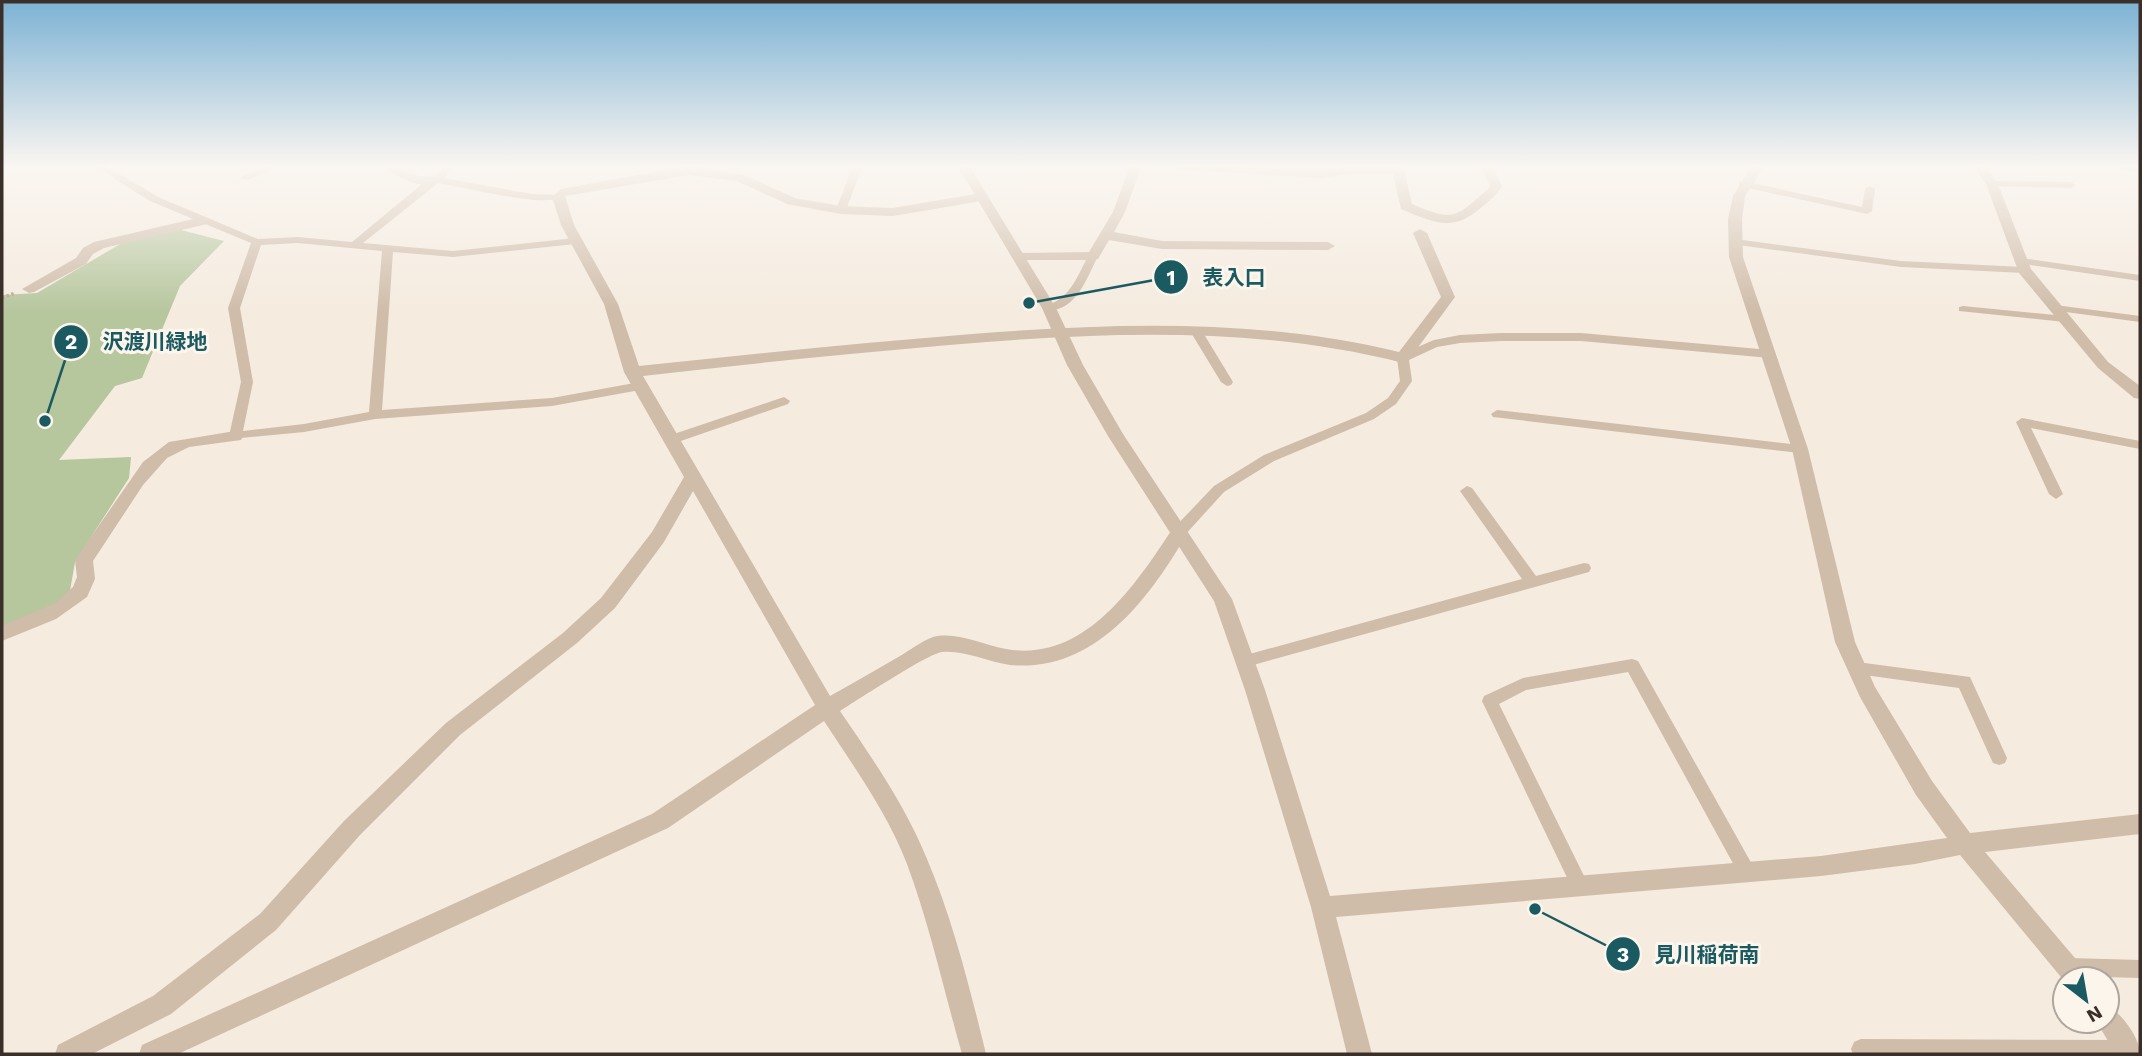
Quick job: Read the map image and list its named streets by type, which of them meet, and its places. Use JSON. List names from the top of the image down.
{
  "places": ["表入口", "沢渡川緑地", "見川稲荷南"],
  "north": "bottom right"
}
